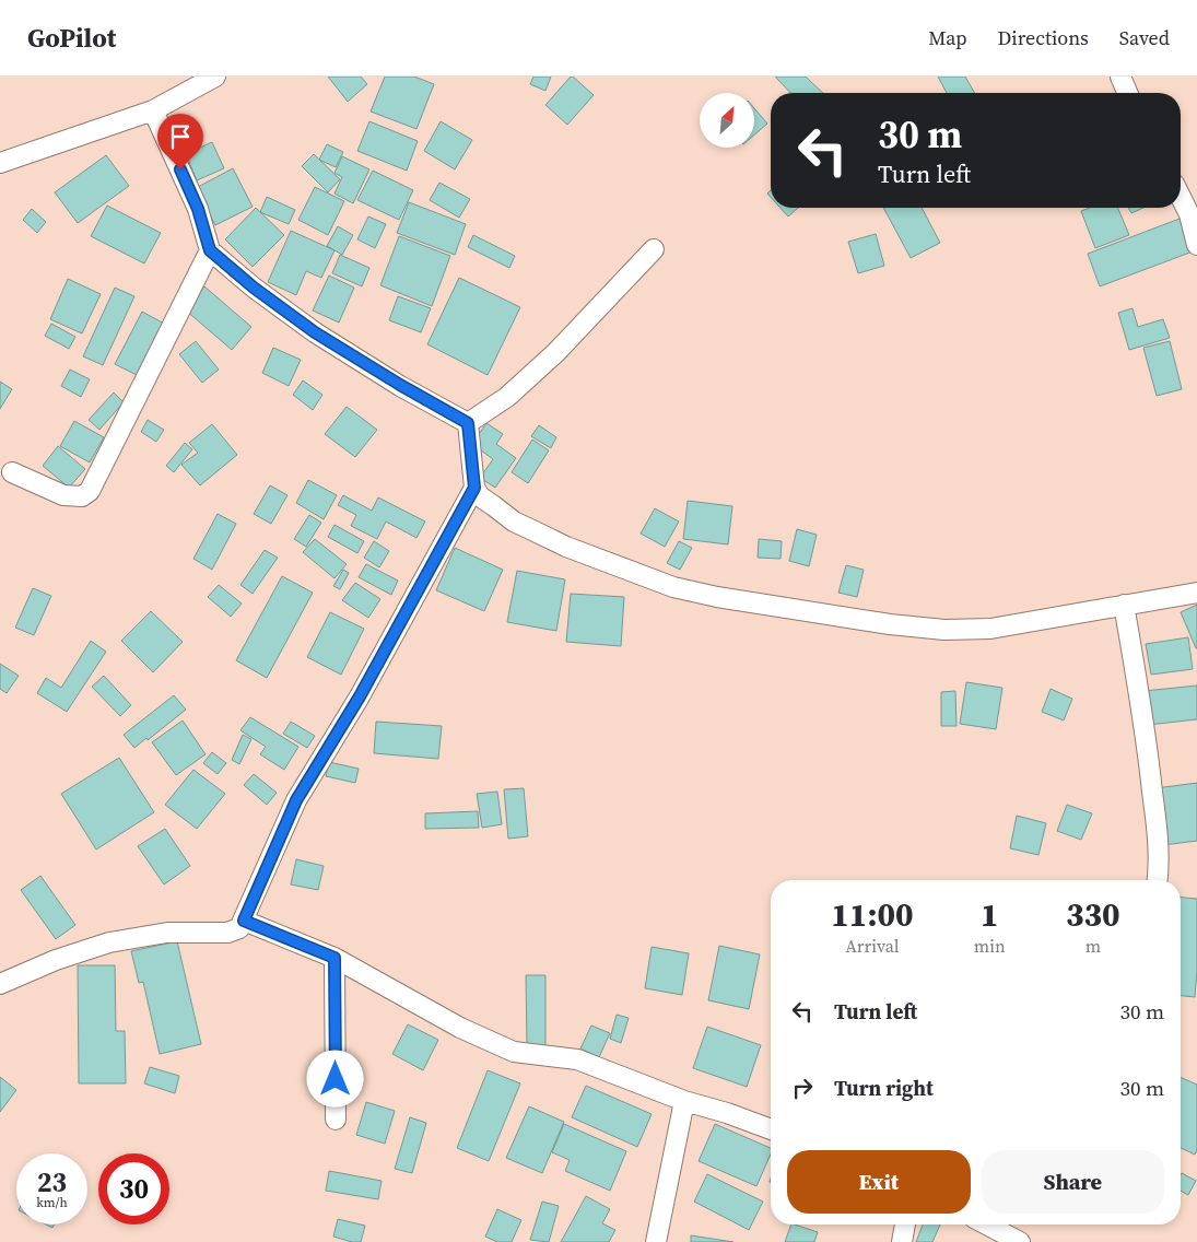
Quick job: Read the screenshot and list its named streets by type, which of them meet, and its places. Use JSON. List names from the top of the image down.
{
  "north": "top right",
  "page": {
    "header": "GoPilot",
    "nav": ["Map", "Directions", "Saved"],
    "turn": ["30 m", "Turn left"],
    "eta": [
      "11:00",
      "Arrival",
      "1",
      "min",
      "330",
      "m"
    ],
    "list": [
      {
        "name": "Turn left",
        "value": "30 m"
      },
      {
        "name": "Turn right",
        "value": "30 m"
      }
    ],
    "buttons": ["Exit", "Share"],
    "speed": "23 km/h",
    "limit": "30"
  }
}
